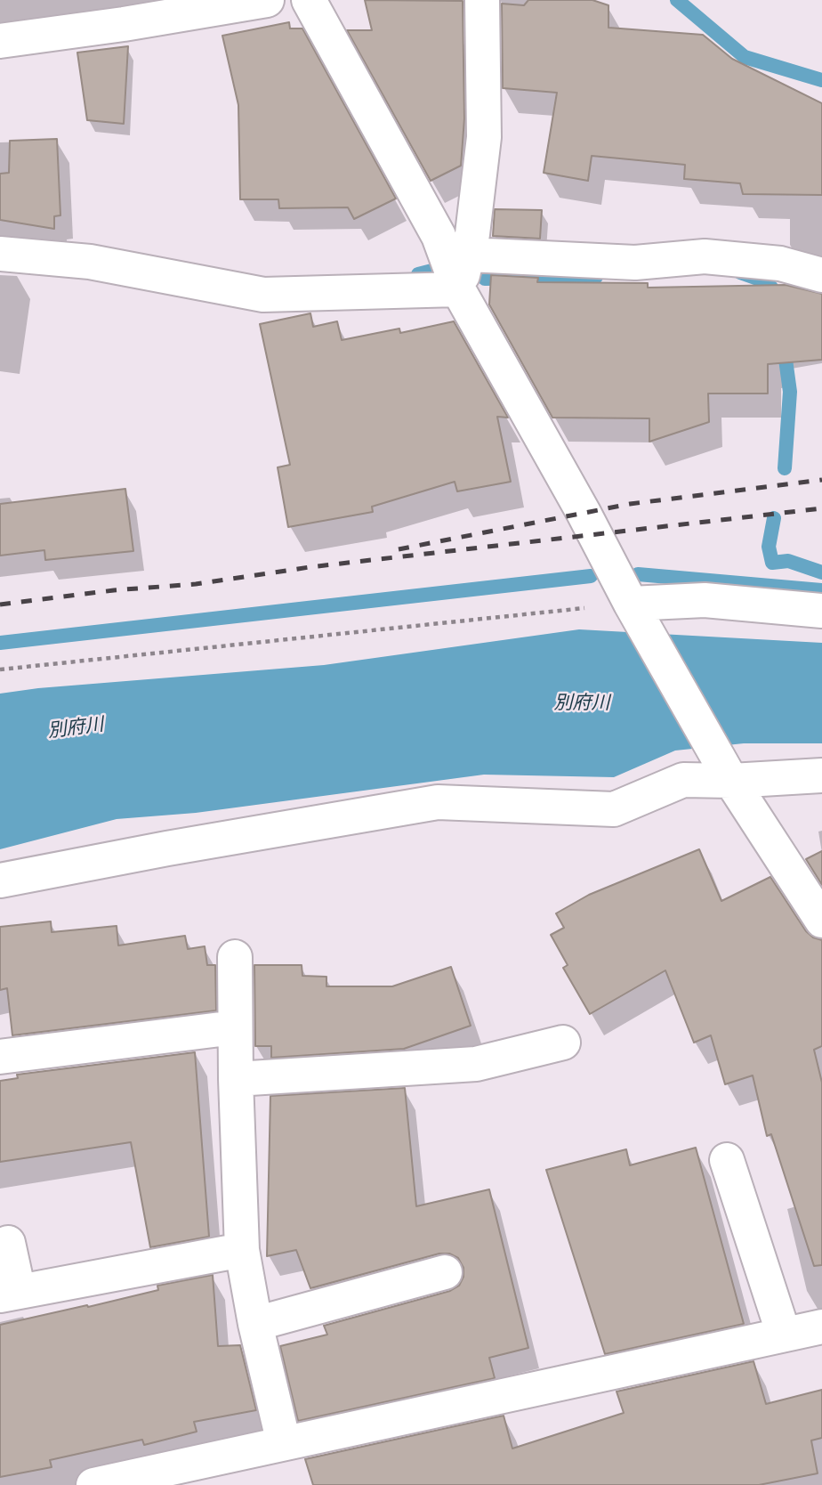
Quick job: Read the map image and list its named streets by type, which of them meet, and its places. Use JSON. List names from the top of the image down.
{
  "water": ["別府川"]
}
